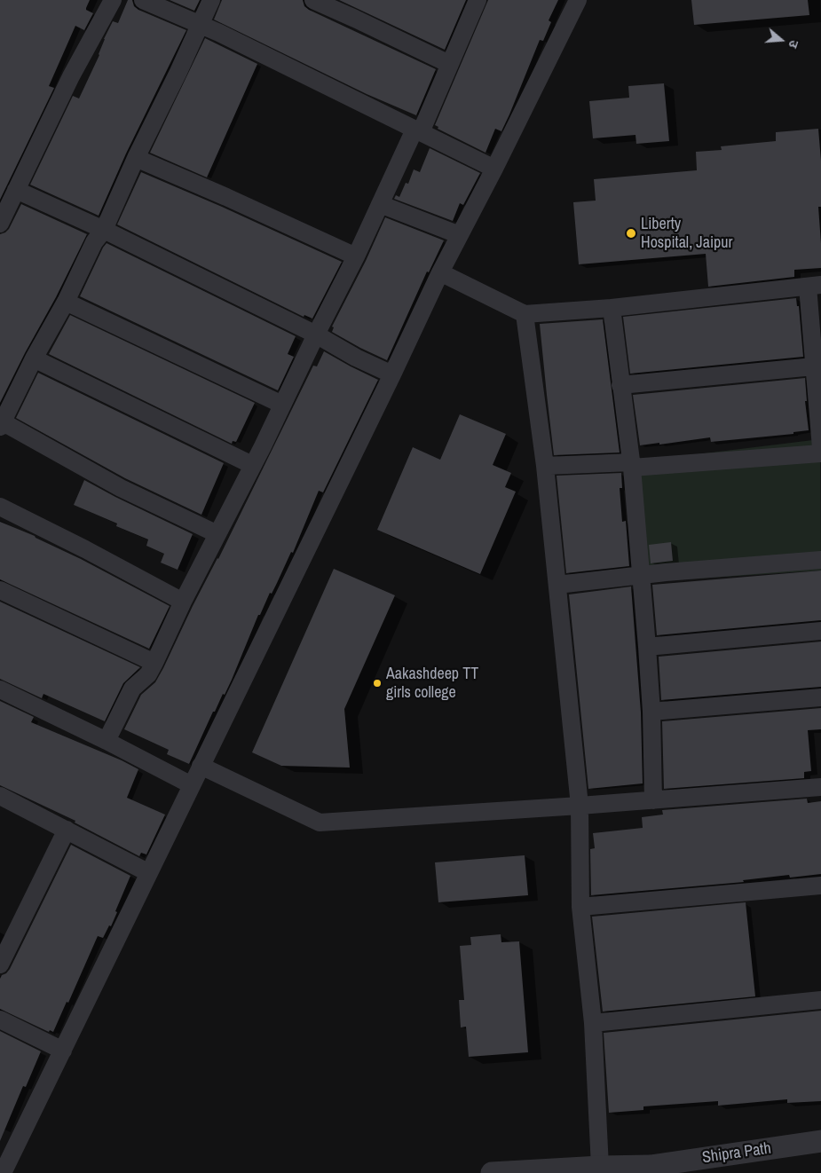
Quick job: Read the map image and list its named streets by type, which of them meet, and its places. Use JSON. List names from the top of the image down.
{
  "streets": {
    "street": ["Shipra Path"]
  },
  "places": ["Liberty Hospital, Jaipur", "Aakashdeep TT girls college"],
  "north": "right"
}
